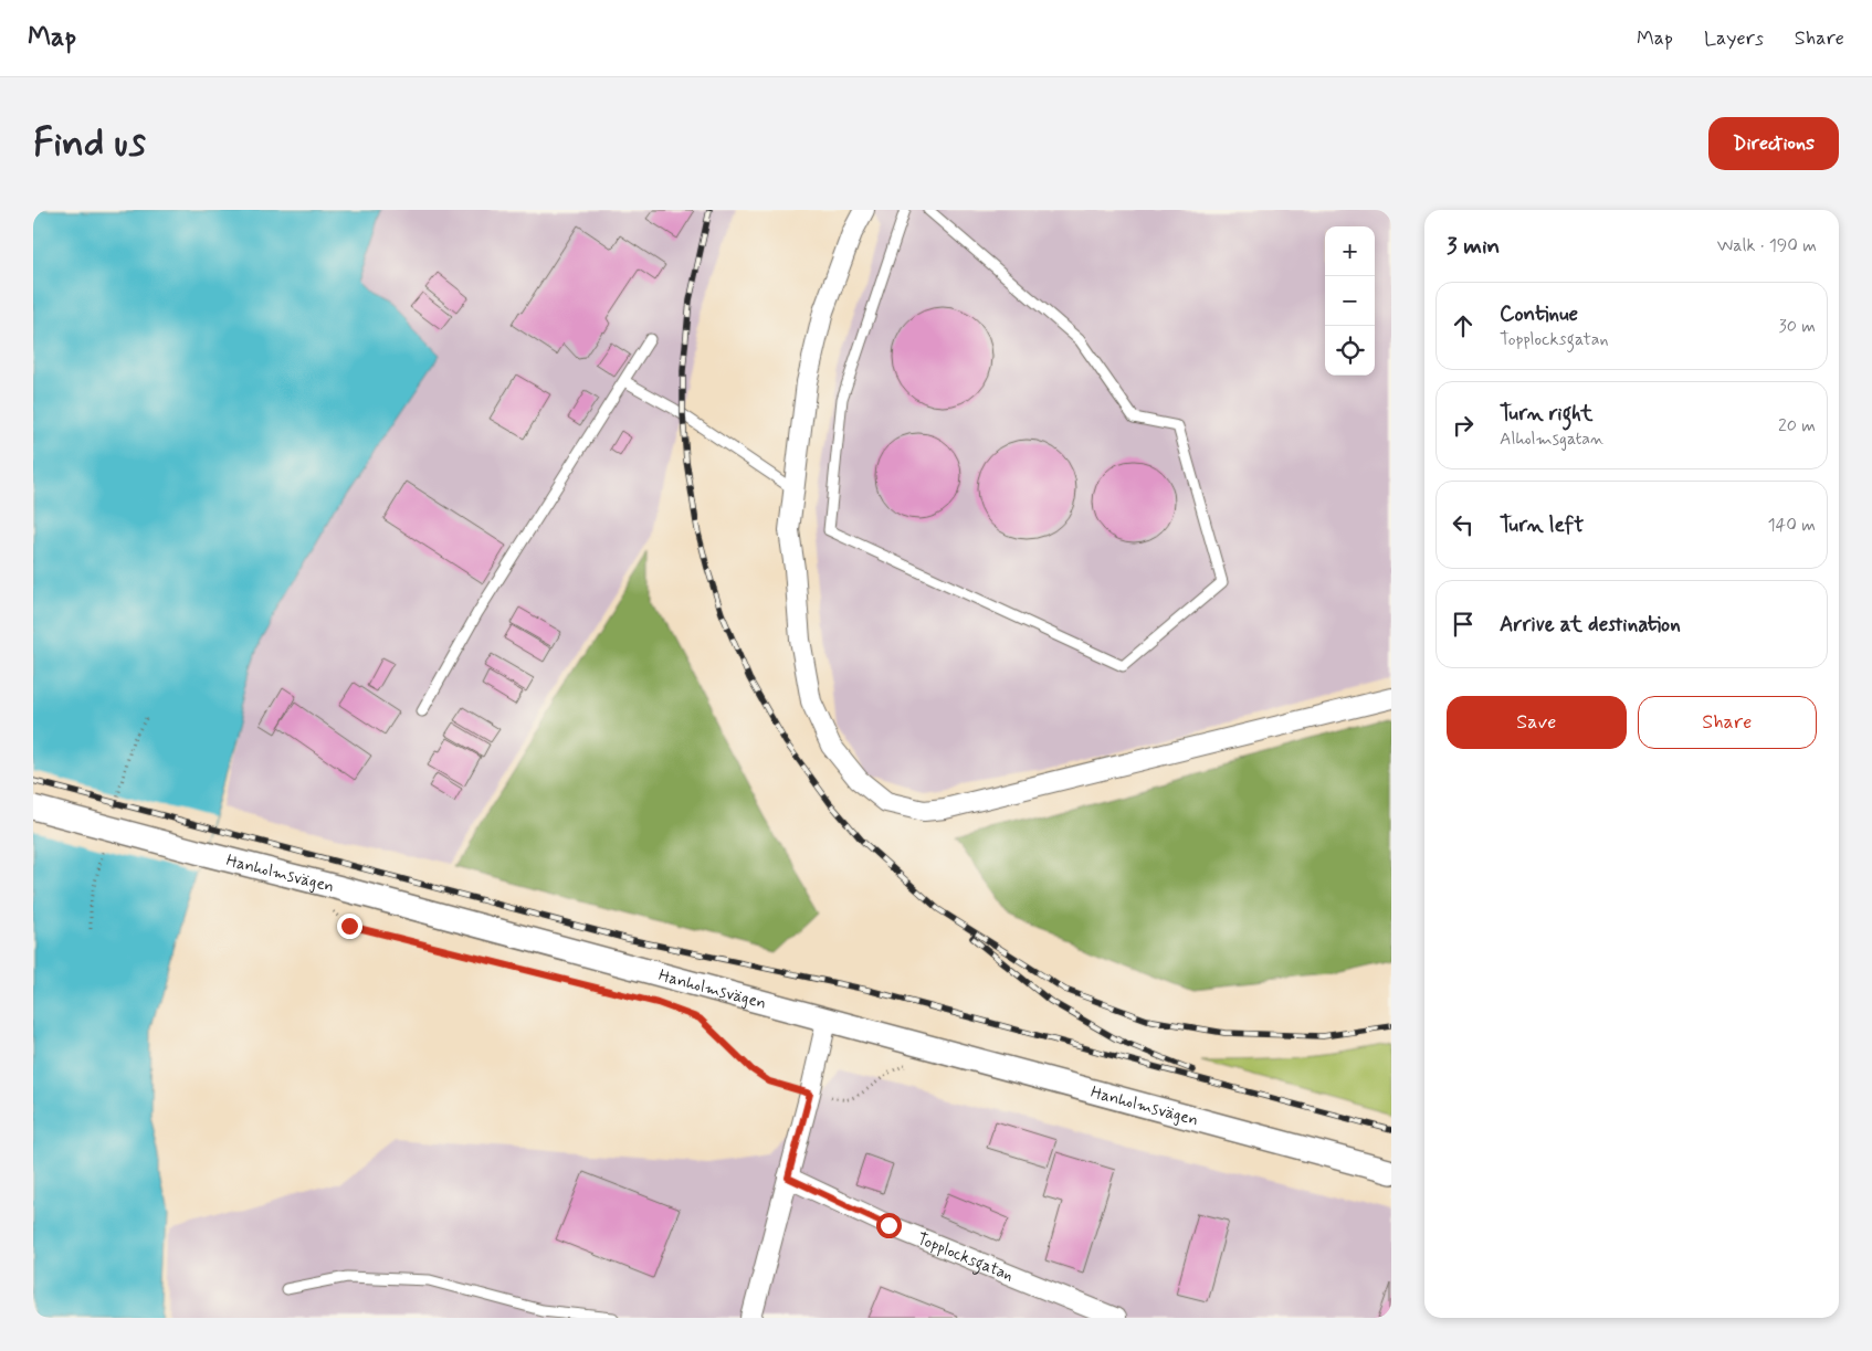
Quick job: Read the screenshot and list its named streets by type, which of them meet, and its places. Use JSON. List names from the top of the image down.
{
  "streets": {
    "street": ["Hanholmsvägen", "Topplocksgatan"]
  },
  "page": {
    "header": "Map",
    "nav": ["Map", "Layers", "Share"],
    "buttons": [
      "Directions",
      ["Save", "Share"]
    ],
    "title": "Find us",
    "heading": ["3 min", "Walk · 190 m"],
    "map_buttons": ["+", "−"],
    "list": [
      ["Continue", "Topplocksgatan", "30 m"],
      ["Turn right", "Alholmsgatan", "20 m"],
      ["Turn left", "140 m"],
      "Arrive at destination"
    ]
  }
}
